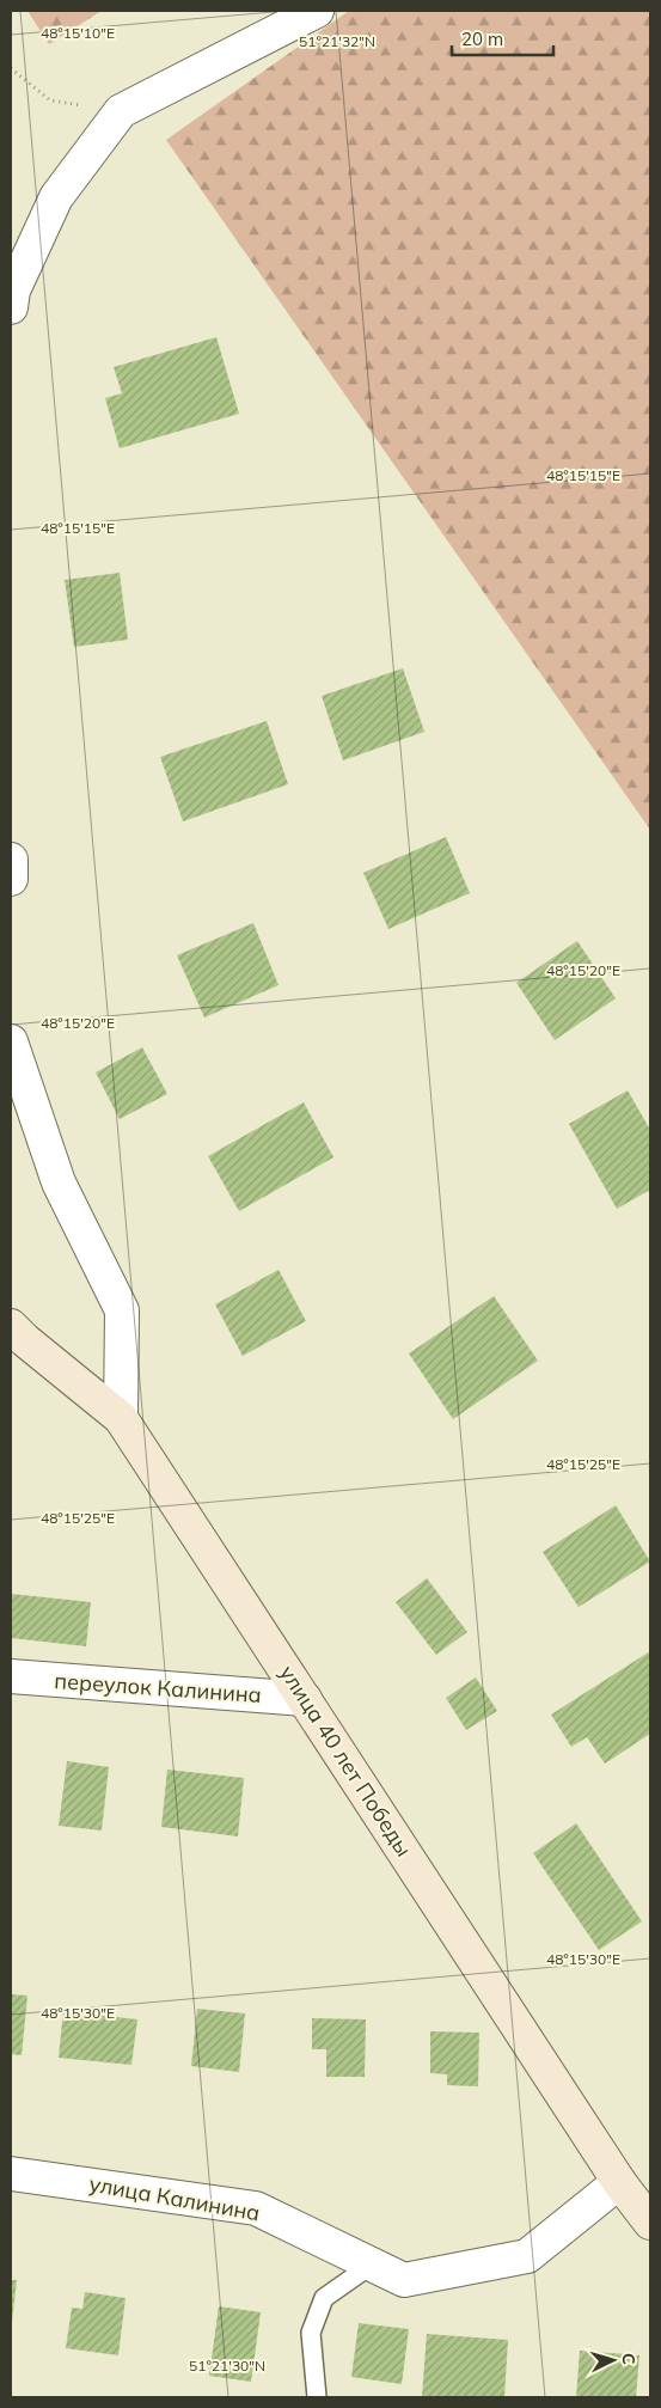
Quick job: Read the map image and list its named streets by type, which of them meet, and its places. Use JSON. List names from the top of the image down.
{
  "streets": {
    "main road": ["улица 40 лет Победы"],
    "street": ["переулок Калинина", "улица Калинина"]
  },
  "crossings": [
    ["переулок Калинина", "улица 40 лет Победы"],
    ["улица 40 лет Победы", "улица Калинина"]
  ],
  "scale_bar": "20 m",
  "north": "right",
  "coordinates": [
    "48°15'10\"E",
    "51°21'32\"N",
    "48°15'15\"E",
    "48°15'20\"E",
    "48°15'25\"E",
    "48°15'30\"E",
    "51°21'30\"N"
  ]
}
